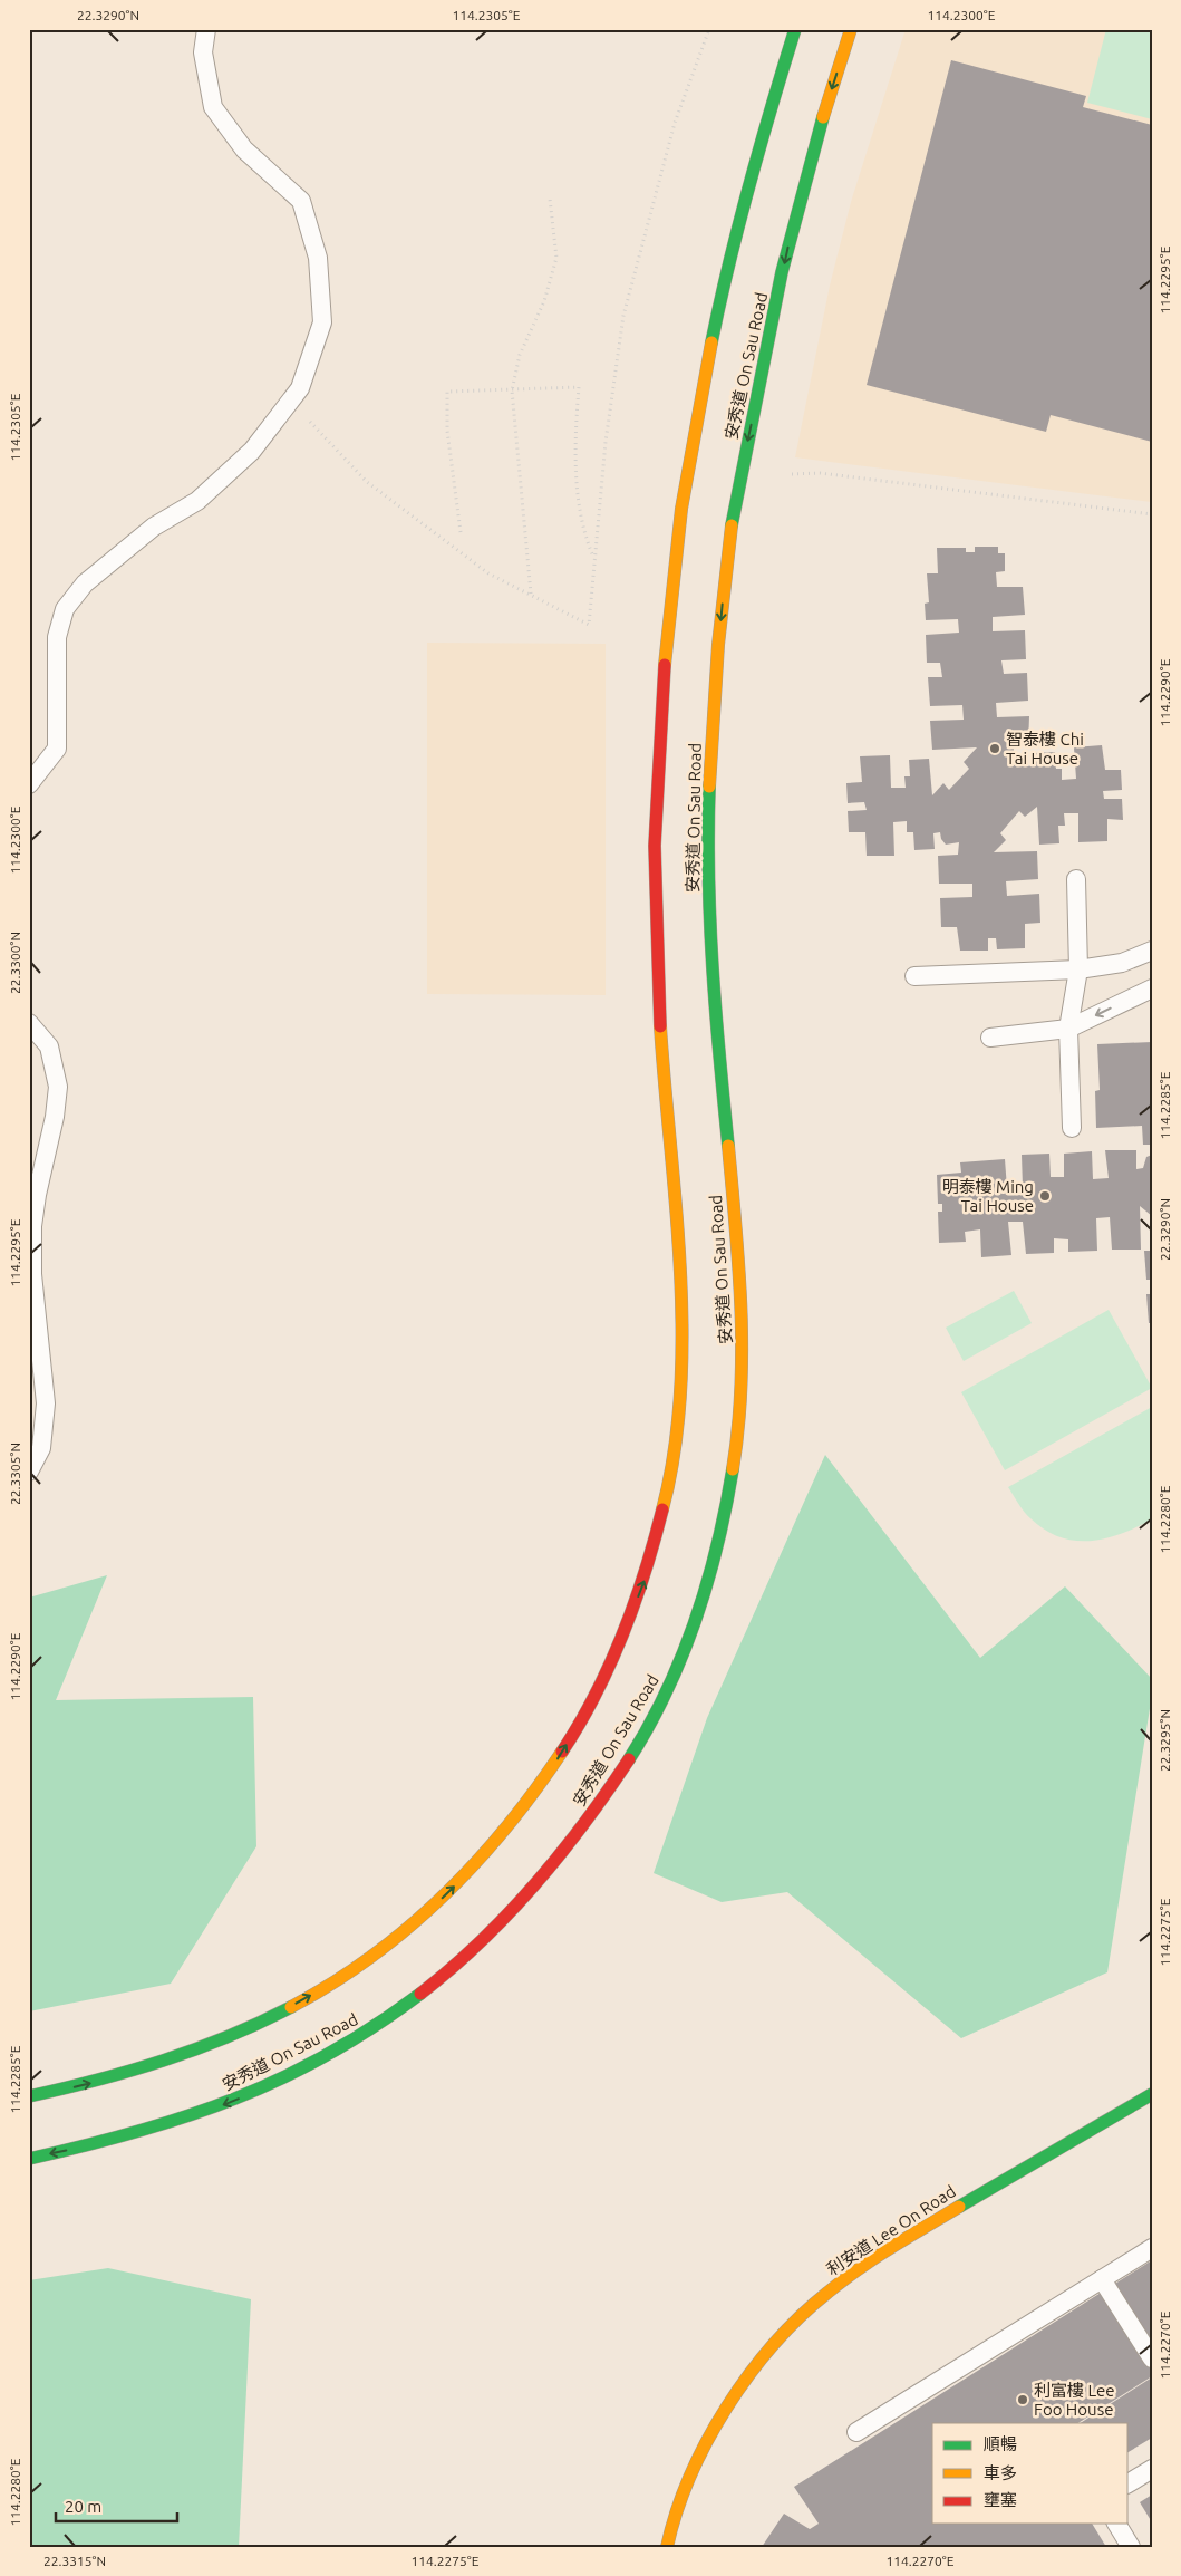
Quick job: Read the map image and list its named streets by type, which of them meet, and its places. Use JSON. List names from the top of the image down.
{
  "streets": {
    "main road": ["安秀道 On Sau Road", "利安道 Lee On Road"]
  },
  "places": ["智泰樓 Chi Tai House", "明泰樓 Ming Tai House", "利富樓 Lee Foo House"],
  "legend": ["順暢", "車多", "壅塞"],
  "scale_bar": "20 m",
  "coordinates": [
    "22.3290°N",
    "114.2305°E",
    "114.2300°E",
    "114.2295°E",
    "114.2290°E",
    "22.3300°N",
    "114.2285°E",
    "22.3305°N",
    "114.2280°E",
    "22.3295°N",
    "114.2275°E",
    "114.2270°E",
    "22.3315°N"
  ]
}
